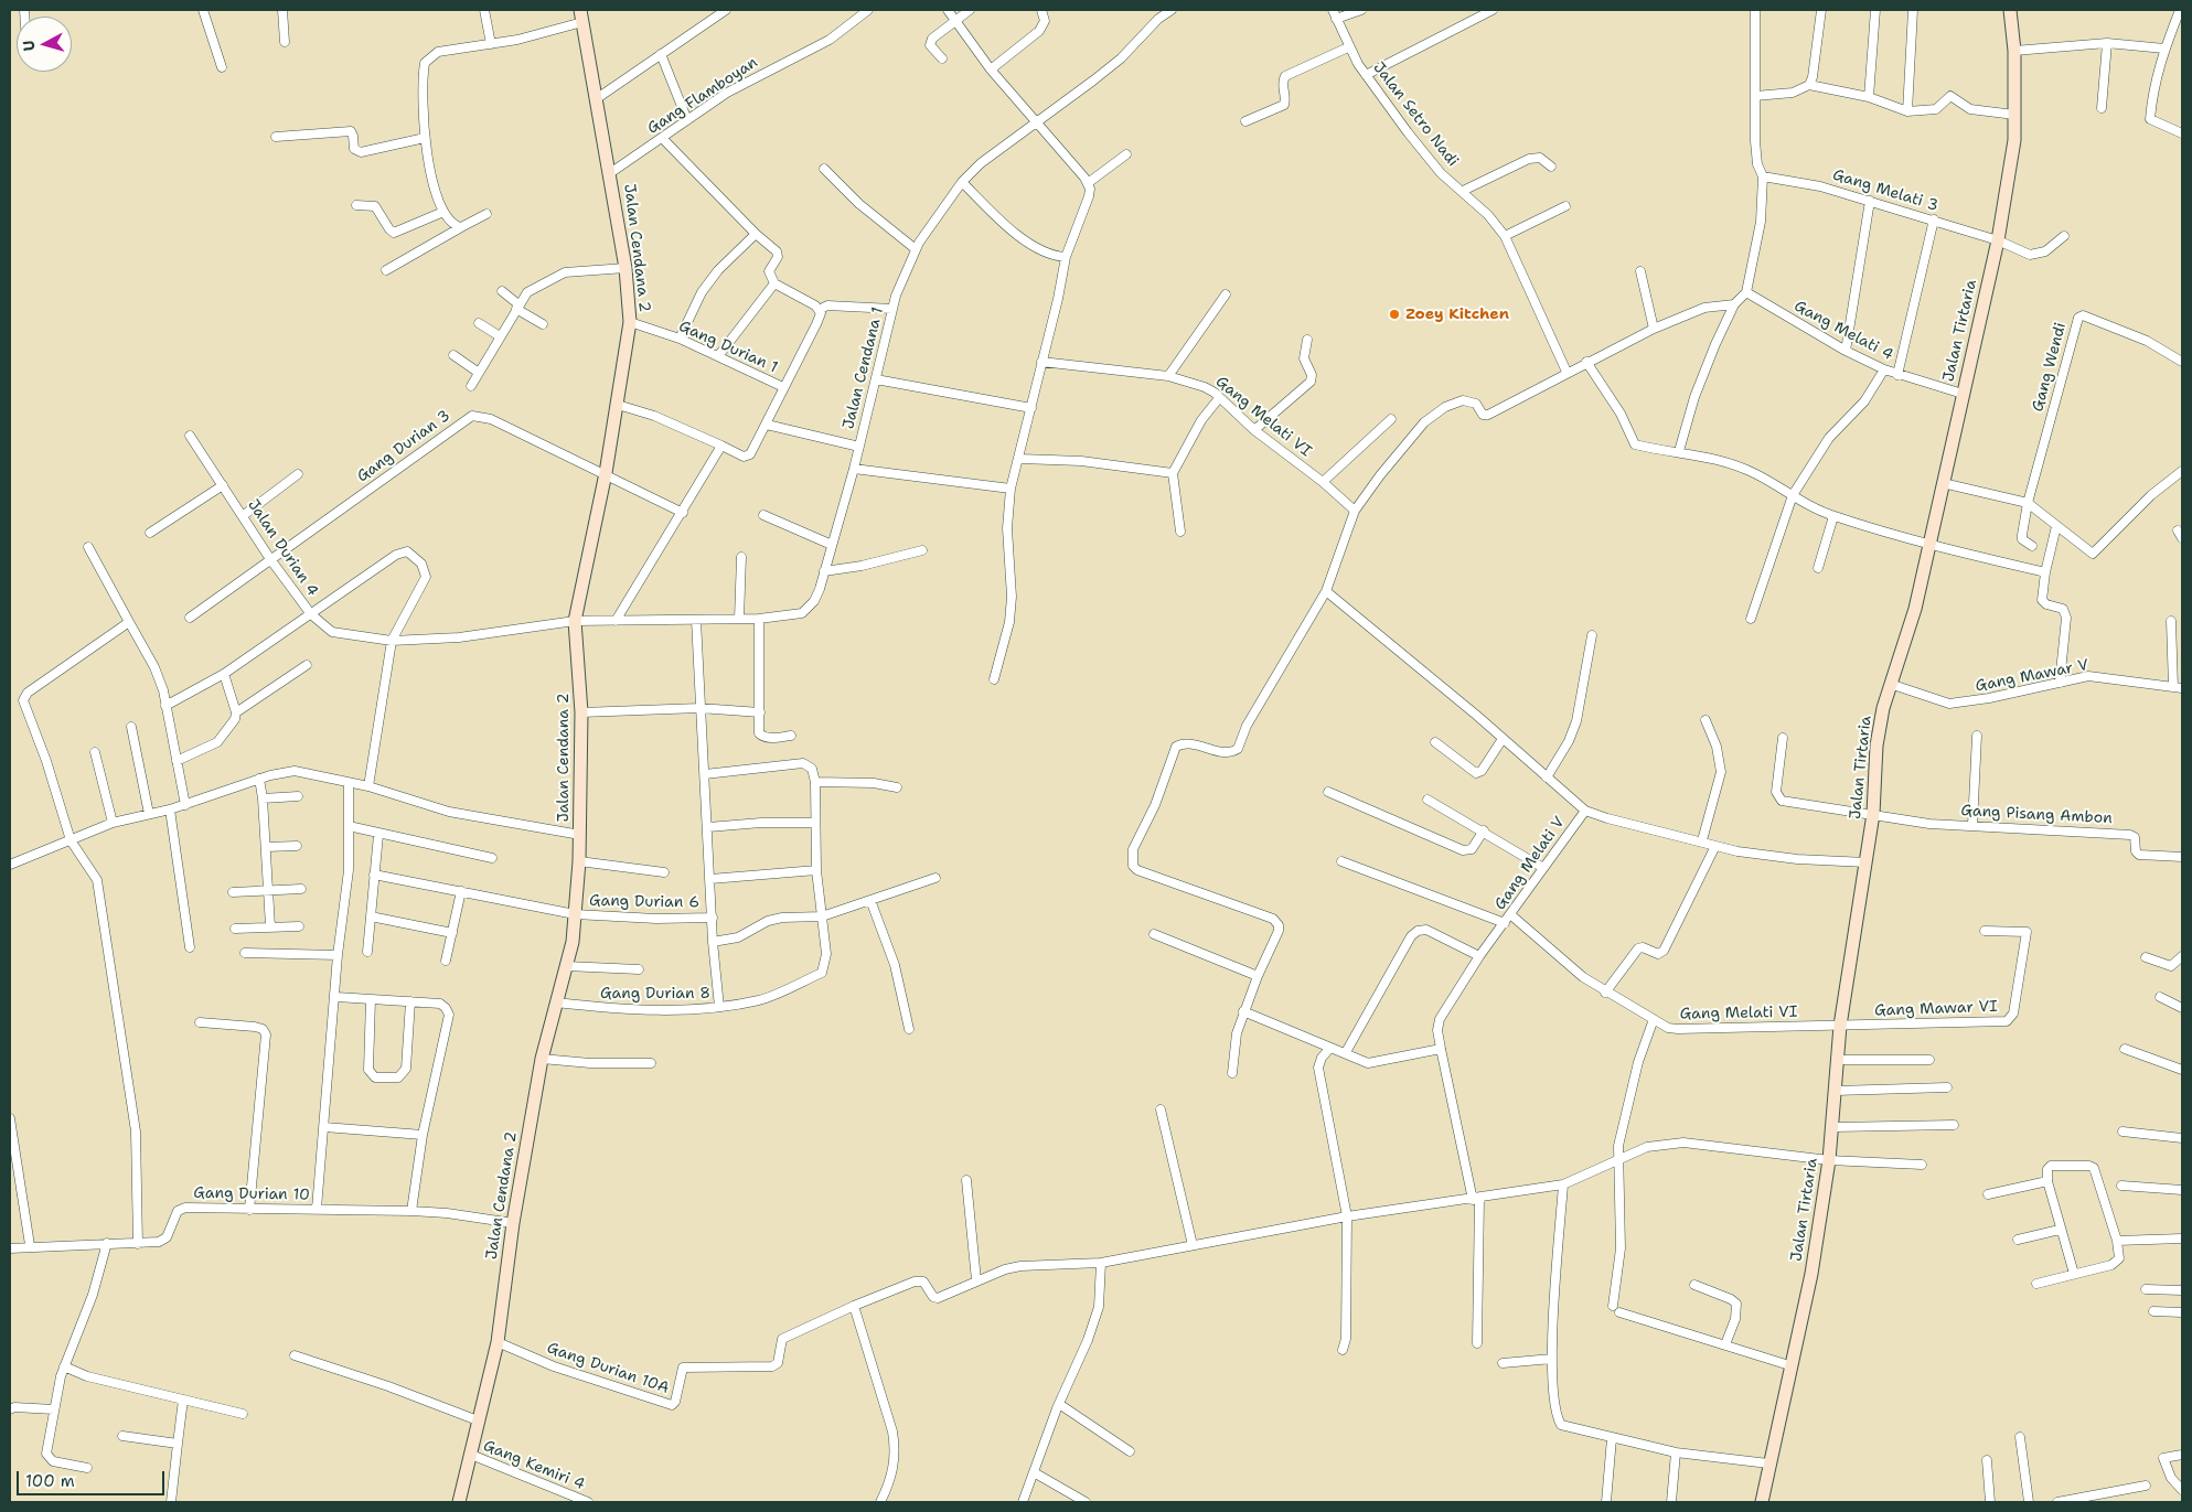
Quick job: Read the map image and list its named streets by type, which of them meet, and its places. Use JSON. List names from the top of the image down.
{
  "streets": {
    "street": [
      "Gang Flamboyan",
      "Jalan Setro Nadi",
      "Gang Melati 3",
      "Jalan Cendana 2",
      "Gang Melati 4",
      "Jalan Tirtaria",
      "Gang Durian 1",
      "Gang Wendi",
      "Jalan Cendana 1",
      "Gang Melati VI",
      "Gang Durian 3",
      "Jalan Durian 4",
      "Gang Mawar V",
      "Gang Pisang Ambon",
      "Gang Melati V",
      "Gang Durian 6",
      "Gang Durian 8",
      "Gang Mawar VI",
      "Gang Durian 10",
      "Gang Durian 10A",
      "Gang Kemiri 4"
    ]
  },
  "crossings": [
    ["Gang Flamboyan", "Jalan Cendana 2"],
    ["Gang Melati 3", "Jalan Tirtaria"],
    ["Jalan Cendana 2", "Gang Durian 1"],
    ["Jalan Cendana 2", "Jalan Cendana 1"],
    ["Jalan Cendana 2", "Gang Durian 3"],
    ["Jalan Cendana 2", "Jalan Durian 4"],
    ["Jalan Cendana 2", "Gang Durian 6"],
    ["Jalan Cendana 2", "Gang Durian 8"],
    ["Jalan Cendana 2", "Gang Durian 10"],
    ["Jalan Cendana 2", "Gang Durian 10A"],
    ["Jalan Cendana 2", "Gang Kemiri 4"],
    ["Gang Melati 4", "Jalan Tirtaria"],
    ["Jalan Tirtaria", "Gang Melati VI"],
    ["Jalan Tirtaria", "Gang Mawar V"],
    ["Jalan Tirtaria", "Gang Pisang Ambon"],
    ["Jalan Tirtaria", "Gang Melati V"],
    ["Jalan Tirtaria", "Gang Mawar VI"],
    ["Jalan Cendana 1", "Jalan Durian 4"],
    ["Gang Melati VI", "Gang Melati V"],
    ["Gang Melati VI", "Gang Mawar VI"],
    ["Gang Durian 3", "Jalan Durian 4"]
  ],
  "places": ["Zoey Kitchen"],
  "scale_bar": "100 m",
  "north": "left"
}
